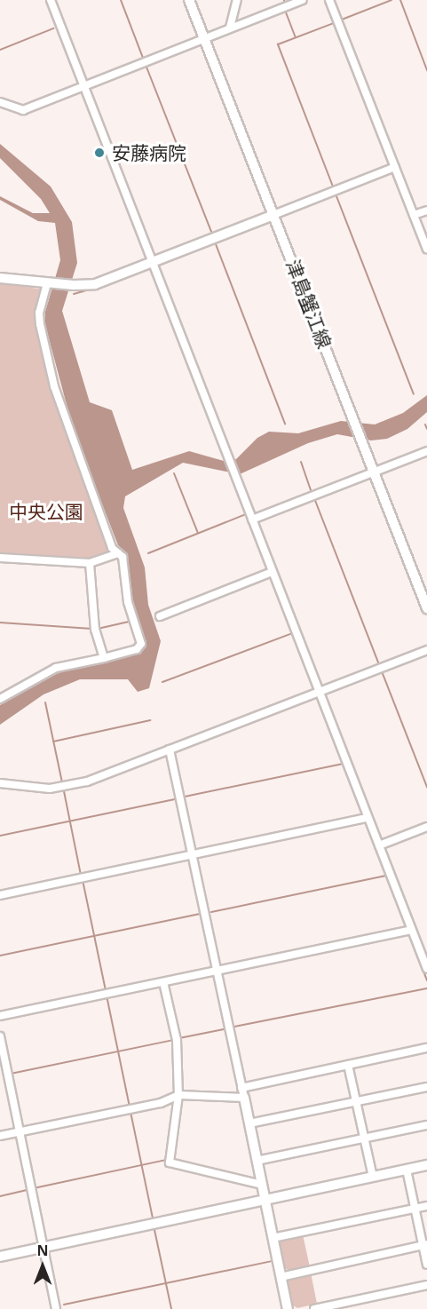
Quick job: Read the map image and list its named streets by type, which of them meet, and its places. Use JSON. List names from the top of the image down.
{
  "streets": {
    "street": ["津島蟹江線"]
  },
  "parks": ["中央公園"],
  "places": ["安藤病院"],
  "north": "top"
}
